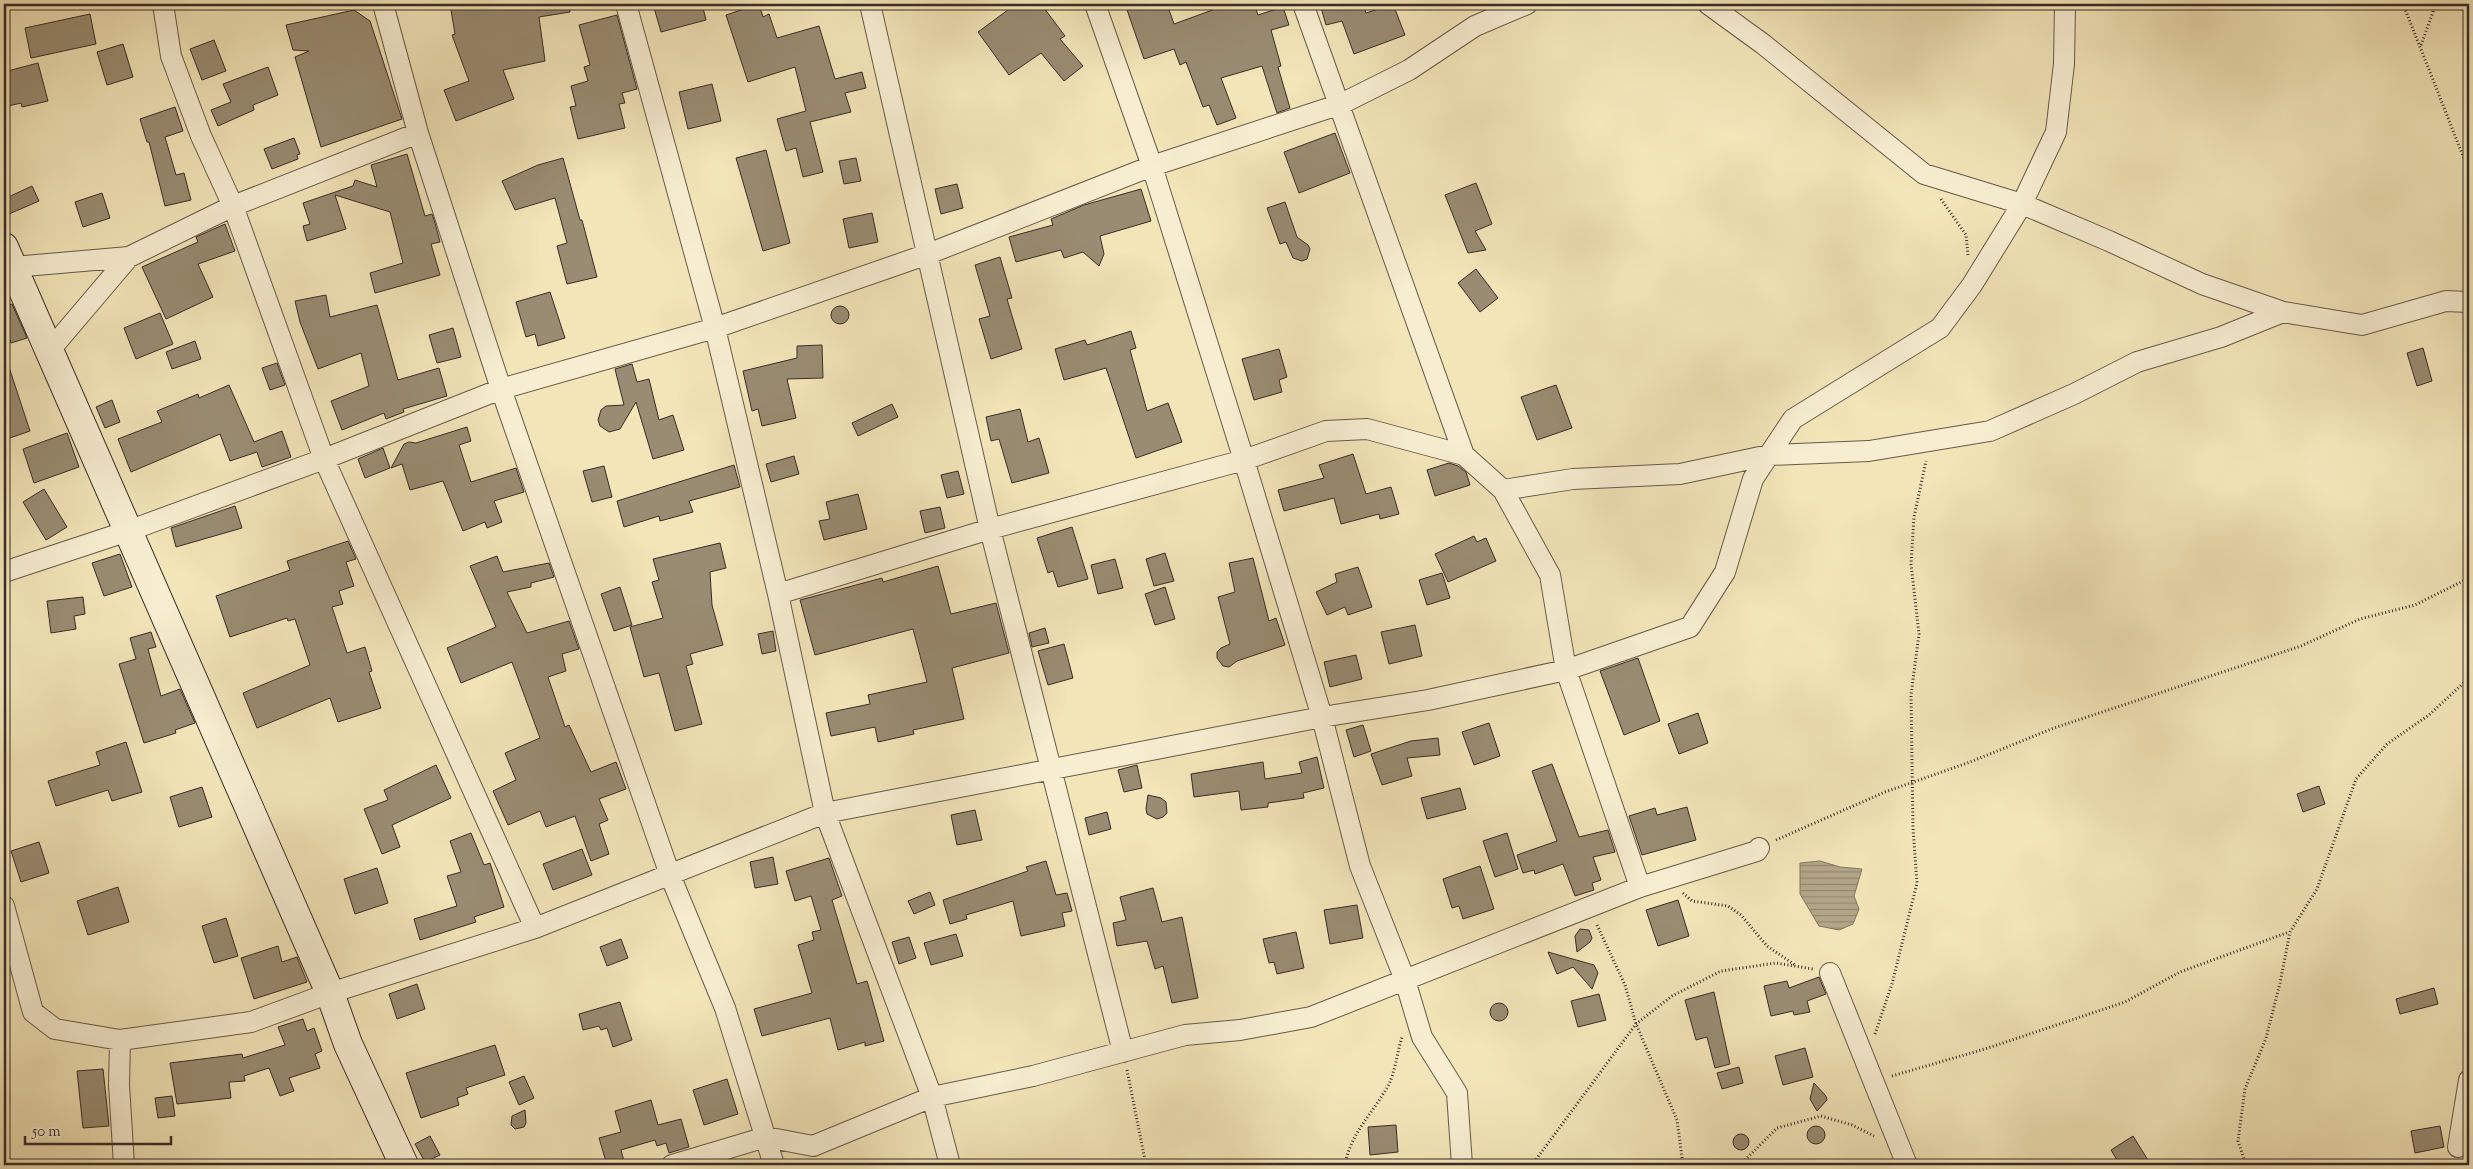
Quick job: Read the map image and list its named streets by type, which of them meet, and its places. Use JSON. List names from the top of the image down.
{
  "scale_bar": "50 m"
}
